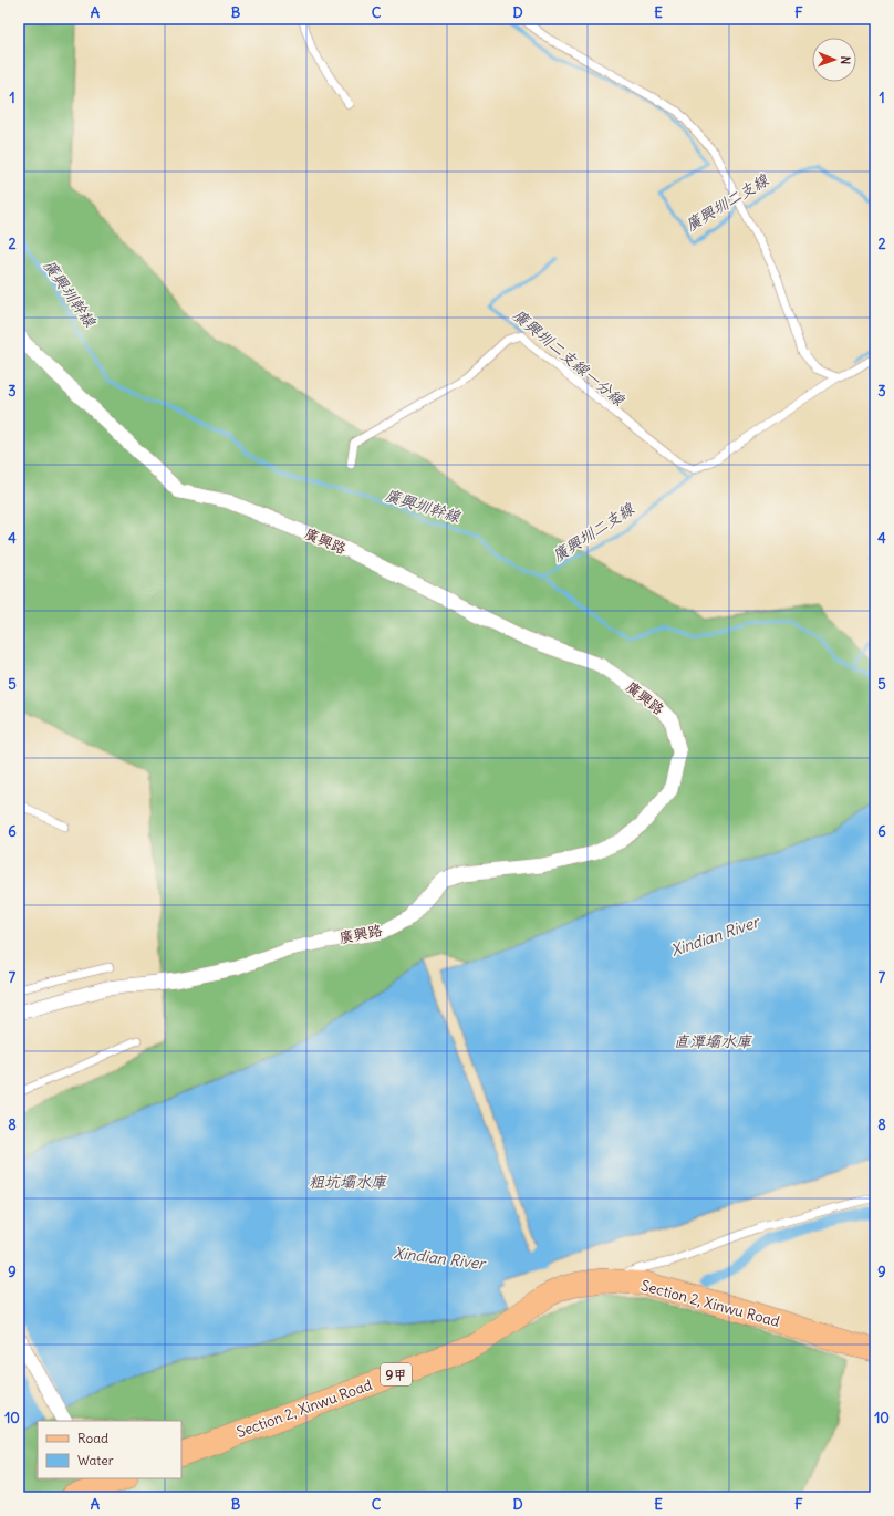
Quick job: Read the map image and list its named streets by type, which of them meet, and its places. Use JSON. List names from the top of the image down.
{
  "streets": {
    "main road": ["Section 2, Xinwu Road", "9甲"],
    "street": ["廣興路"]
  },
  "water": [
    "廣興圳二支線",
    "廣興圳幹線",
    "廣興圳二支線一分線",
    "Xindian River",
    "直潭壩水庫",
    "粗坑壩水庫"
  ],
  "legend": ["Road", "Water"],
  "north": "right",
  "grid": {
    "columns": [
      "A",
      "B",
      "C",
      "D",
      "E",
      "F"
    ],
    "rows": [
      "1",
      "2",
      "3",
      "4",
      "5",
      "6",
      "7",
      "8",
      "9",
      "10"
    ]
  }
}
